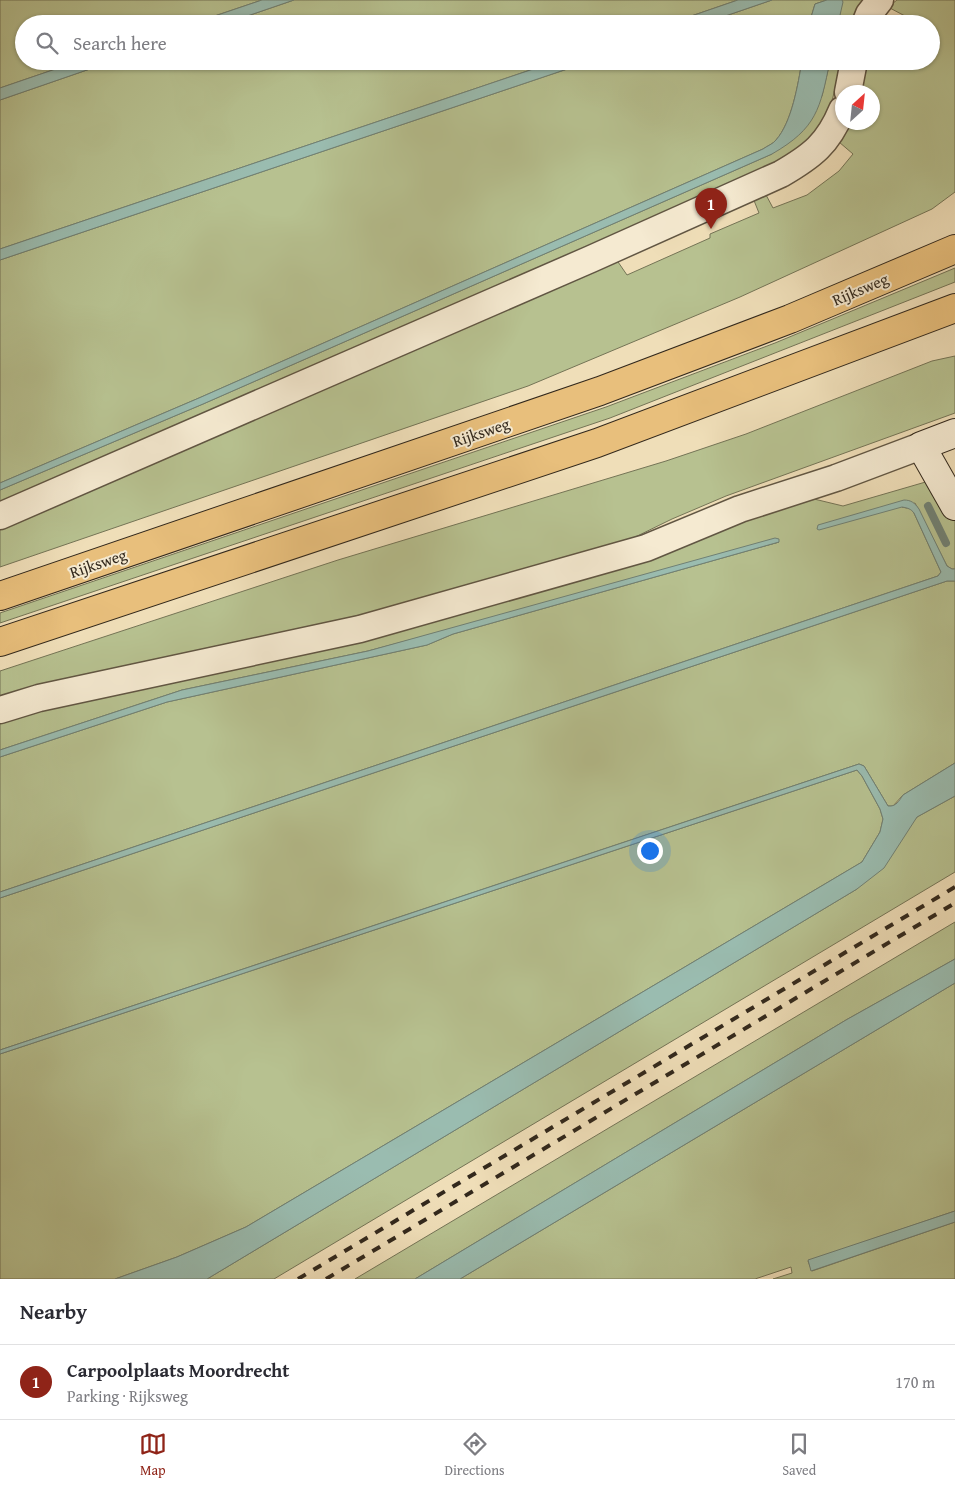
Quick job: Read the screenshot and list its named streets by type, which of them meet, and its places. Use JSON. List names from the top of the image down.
{
  "streets": {
    "highway": ["Rijksweg"]
  },
  "north": "top right",
  "page": {
    "search": "Search here",
    "pins": "1",
    "heading": "Nearby",
    "list": [
      {
        "mark": "1",
        "name": "Carpoolplaats Moordrecht",
        "note": "Parking · Rijksweg",
        "value": "170 m"
      }
    ],
    "nav": ["Map", "Directions", "Saved"]
  }
}
